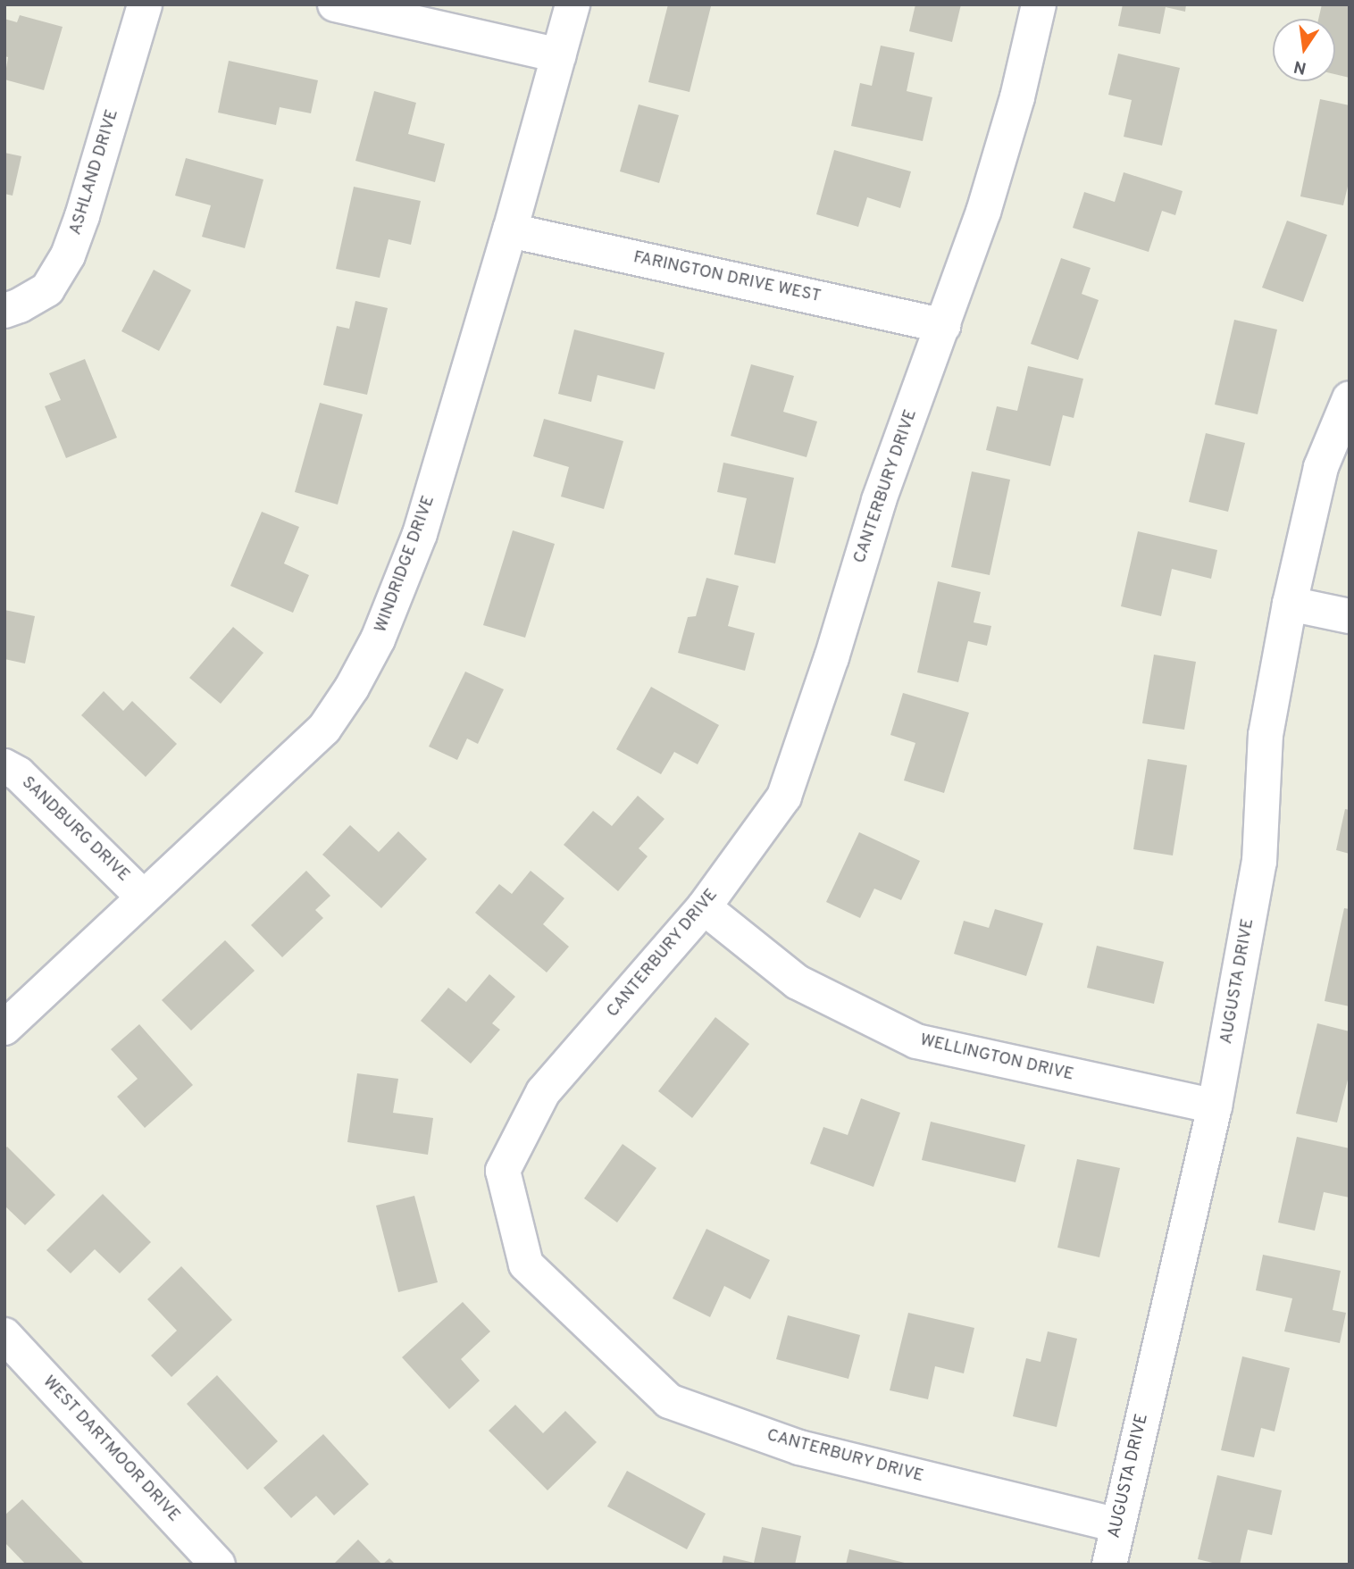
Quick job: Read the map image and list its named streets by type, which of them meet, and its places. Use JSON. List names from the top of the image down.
{
  "streets": {
    "street": [
      "ASHLAND DRIVE",
      "FARINGTON DRIVE WEST",
      "CANTERBURY DRIVE",
      "WINDRIDGE DRIVE",
      "SANDBURG DRIVE",
      "AUGUSTA DRIVE",
      "WELLINGTON DRIVE",
      "WEST DARTMOOR DRIVE"
    ]
  },
  "crossings": [
    ["FARINGTON DRIVE WEST", "CANTERBURY DRIVE"],
    ["FARINGTON DRIVE WEST", "WINDRIDGE DRIVE"],
    ["CANTERBURY DRIVE", "AUGUSTA DRIVE"],
    ["CANTERBURY DRIVE", "WELLINGTON DRIVE"],
    ["WINDRIDGE DRIVE", "SANDBURG DRIVE"],
    ["AUGUSTA DRIVE", "WELLINGTON DRIVE"]
  ],
  "north": "bottom"
}
